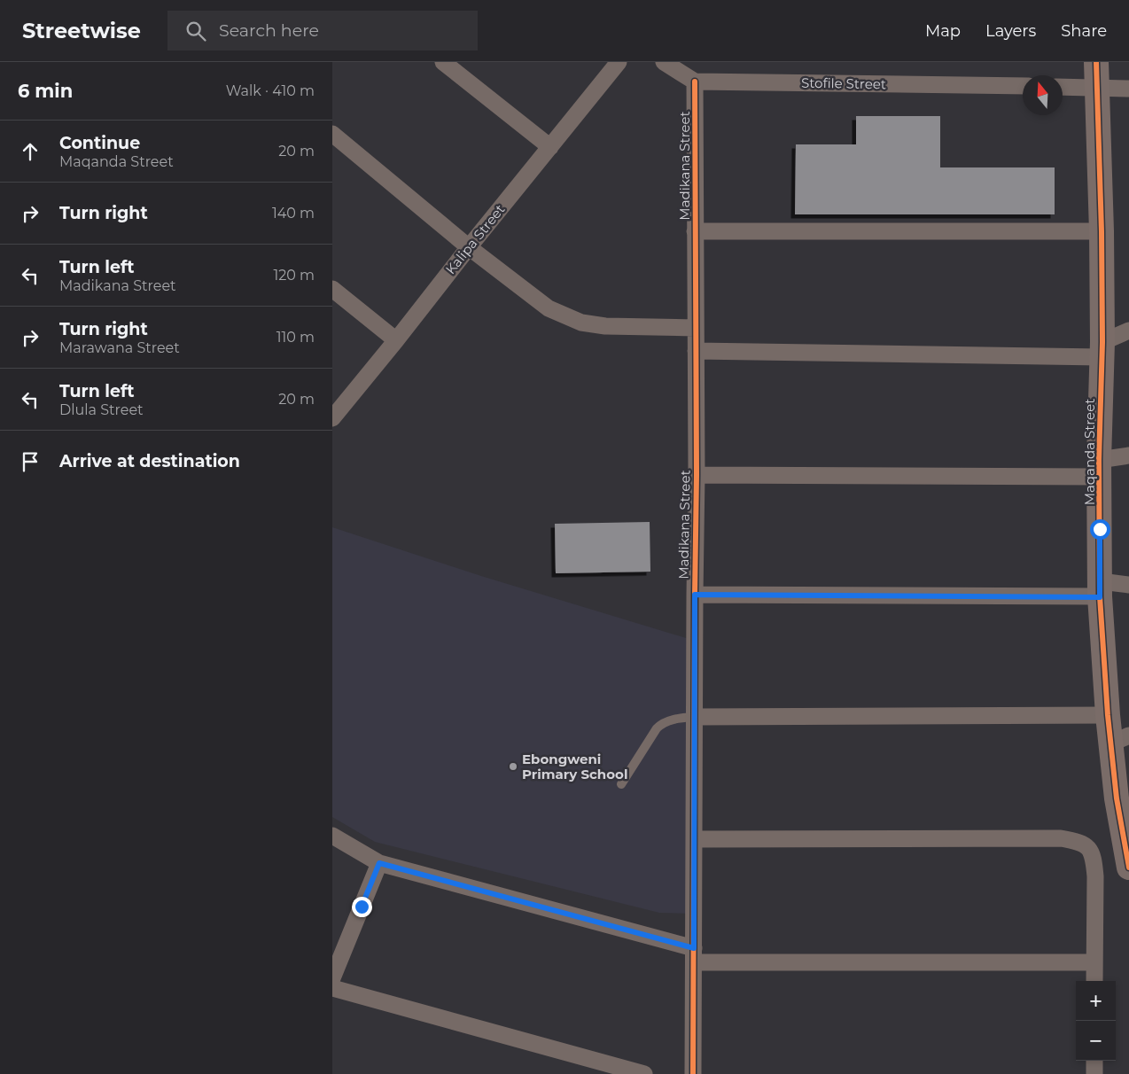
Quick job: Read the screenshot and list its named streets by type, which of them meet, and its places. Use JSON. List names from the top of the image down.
{
  "streets": {
    "street": [
      "Stofile Street",
      "Madikana Street",
      "Kalipa Street",
      "Maqanda Street"
    ]
  },
  "crossings": [
    ["Stofile Street", "Madikana Street"]
  ],
  "places": ["Ebongweni Primary School"],
  "north": "top",
  "page": {
    "header": "Streetwise",
    "search": "Search here",
    "nav": ["Map", "Layers", "Share"],
    "heading": ["6 min", "Walk · 410 m"],
    "list": [
      ["Continue", "Maqanda Street", "20 m"],
      ["Turn right", "140 m"],
      ["Turn left", "Madikana Street", "120 m"],
      ["Turn right", "Marawana Street", "110 m"],
      ["Turn left", "Dlula Street", "20 m"],
      "Arrive at destination"
    ],
    "map_buttons": ["+", "−"]
  }
}
